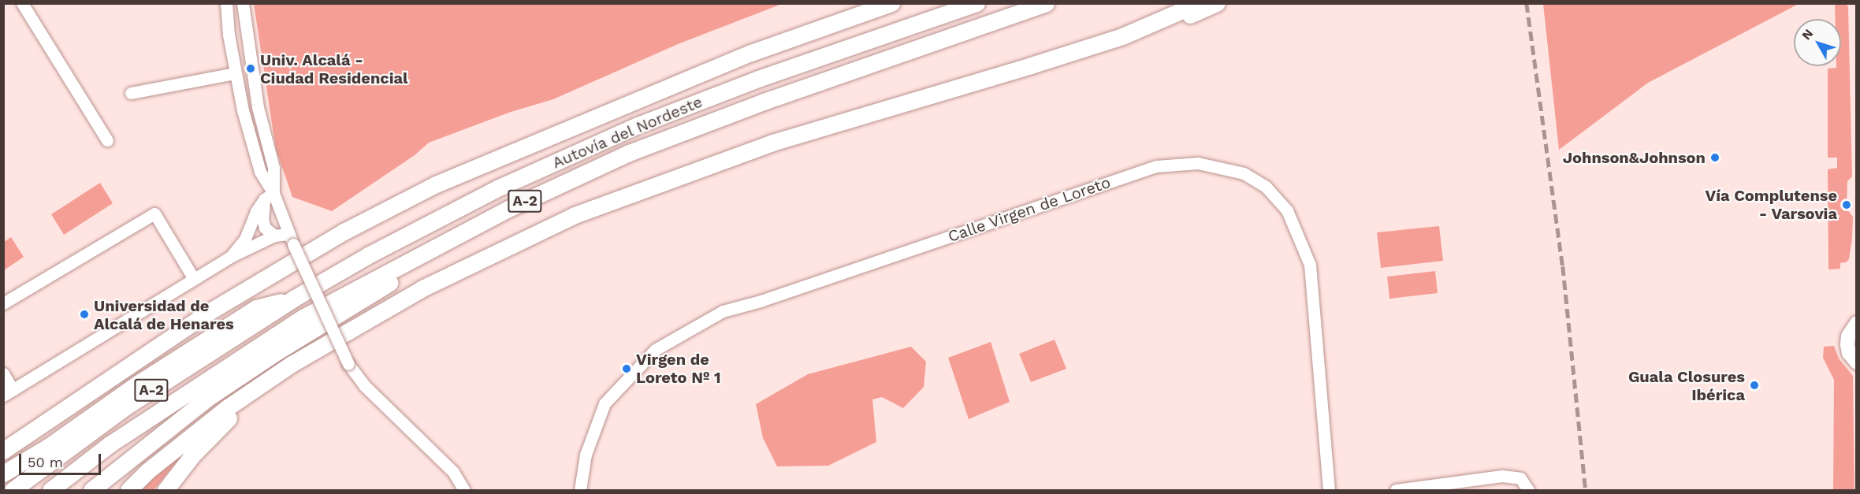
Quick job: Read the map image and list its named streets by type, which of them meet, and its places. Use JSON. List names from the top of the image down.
{
  "streets": {
    "highway": ["Autovía del Nordeste", "A-2"],
    "street": ["Calle Virgen de Loreto"]
  },
  "crossings": [
    ["Autovía del Nordeste", "A-2"]
  ],
  "places": [
    "Univ. Alcalá - Ciudad Residencial",
    "Johnson&Johnson",
    "Vía Complutense - Varsovia",
    "Universidad de Alcalá de Henares",
    "Virgen de Loreto Nº 1",
    "Guala Closures Ibérica"
  ],
  "scale_bar": "50 m",
  "north": "top left"
}
